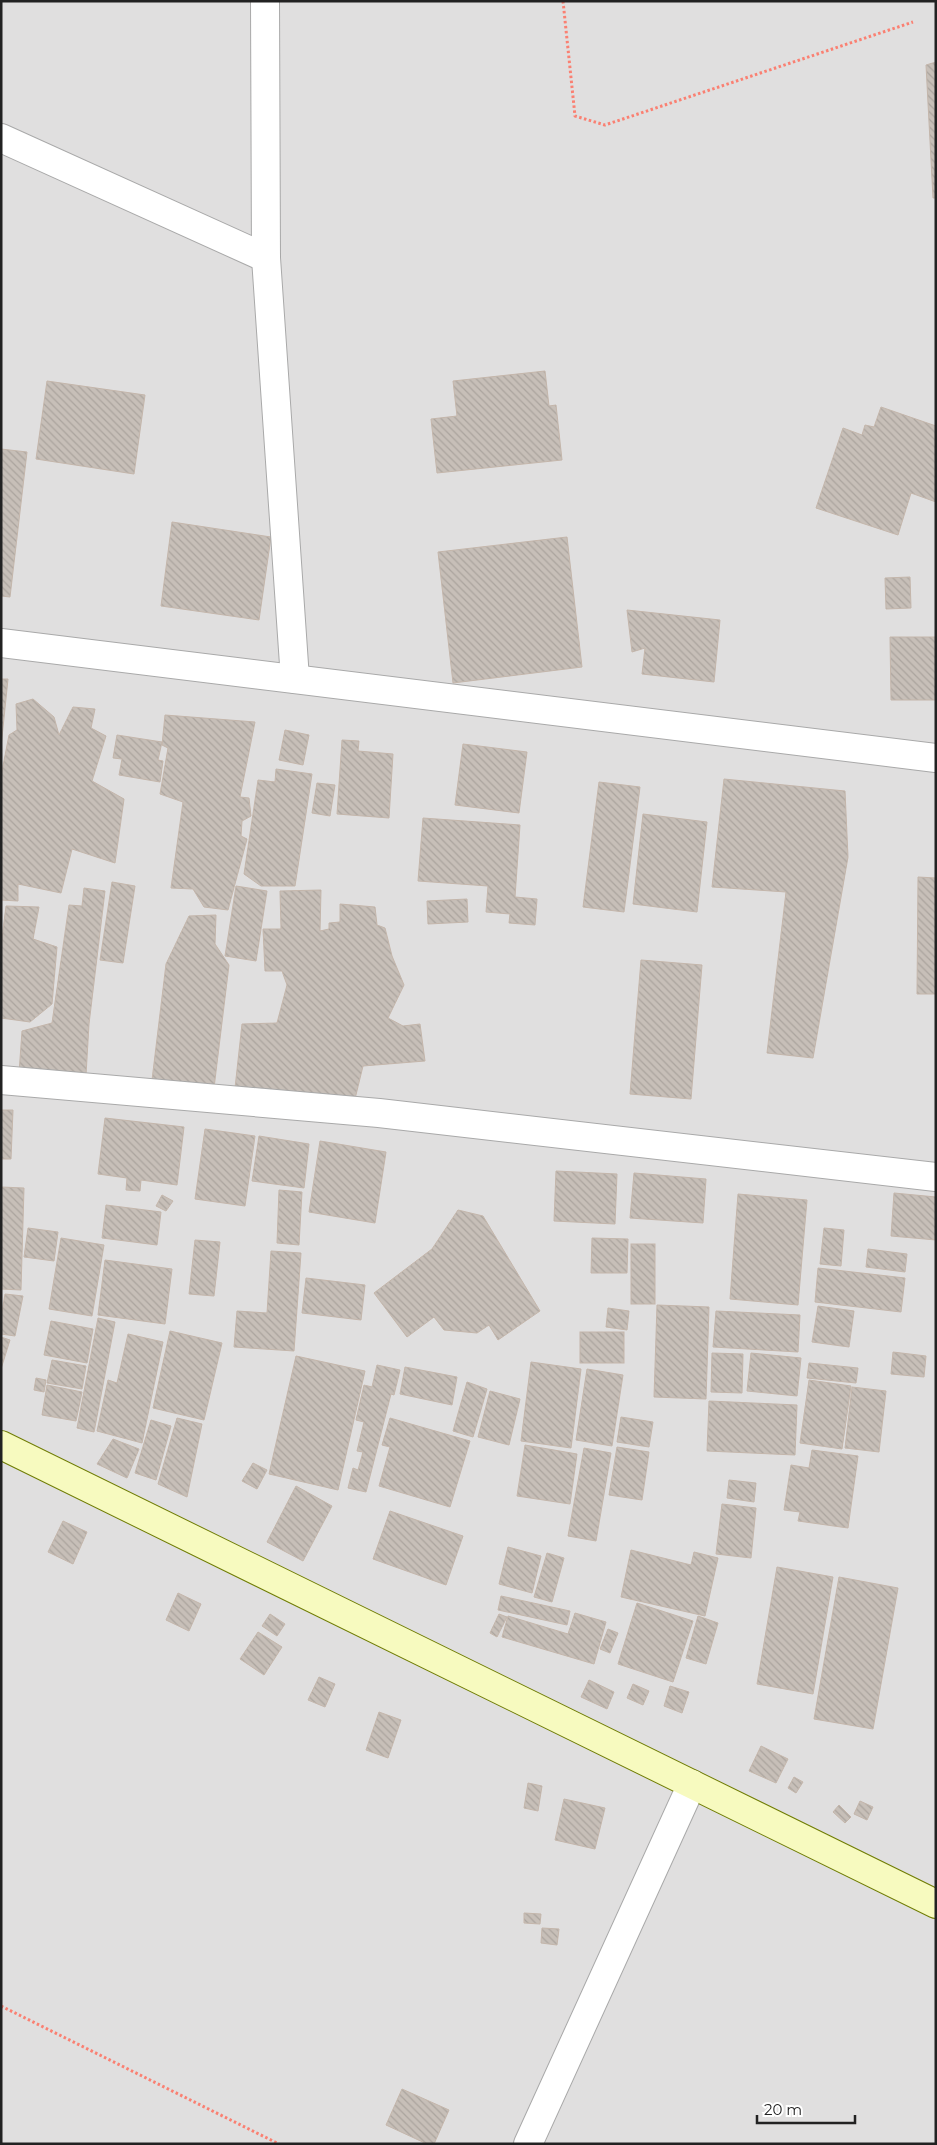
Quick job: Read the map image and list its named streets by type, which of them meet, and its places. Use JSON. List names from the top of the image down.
{
  "scale_bar": "20 m"
}
